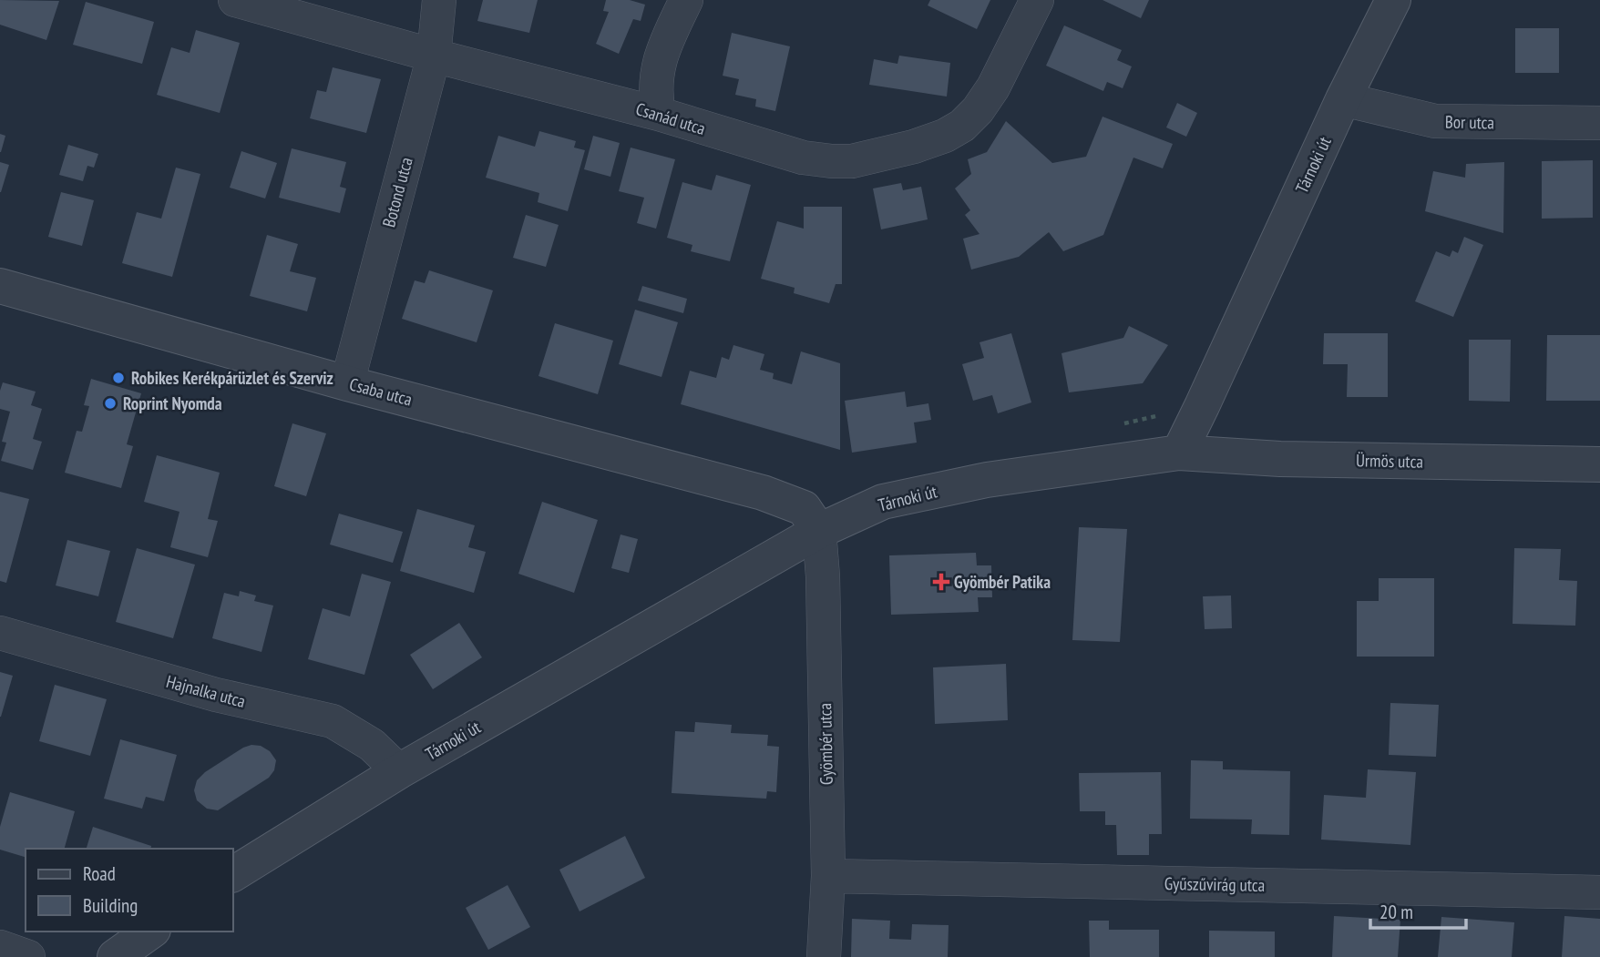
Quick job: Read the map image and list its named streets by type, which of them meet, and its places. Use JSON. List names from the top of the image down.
{
  "streets": {
    "street": [
      "Csanád utca",
      "Bor utca",
      "Tárnoki út",
      "Botond utca",
      "Csaba utca",
      "Ürmös utca",
      "Hajnalka utca",
      "Gyömbér utca",
      "Gyűszűvirág utca"
    ]
  },
  "crossings": [
    ["Csanád utca", "Botond utca"],
    ["Bor utca", "Tárnoki út"],
    ["Tárnoki út", "Csaba utca"],
    ["Tárnoki út", "Ürmös utca"],
    ["Tárnoki út", "Hajnalka utca"],
    ["Tárnoki út", "Gyömbér utca"],
    ["Botond utca", "Csaba utca"],
    ["Csaba utca", "Gyömbér utca"],
    ["Gyömbér utca", "Gyűszűvirág utca"]
  ],
  "places": {
    "other": ["Robikes Kerékpárüzlet és Szerviz", "Roprint Nyomda"],
    "health": ["Gyömbér Patika"]
  },
  "legend": ["Road", "Building"],
  "scale_bar": "20 m"
}
